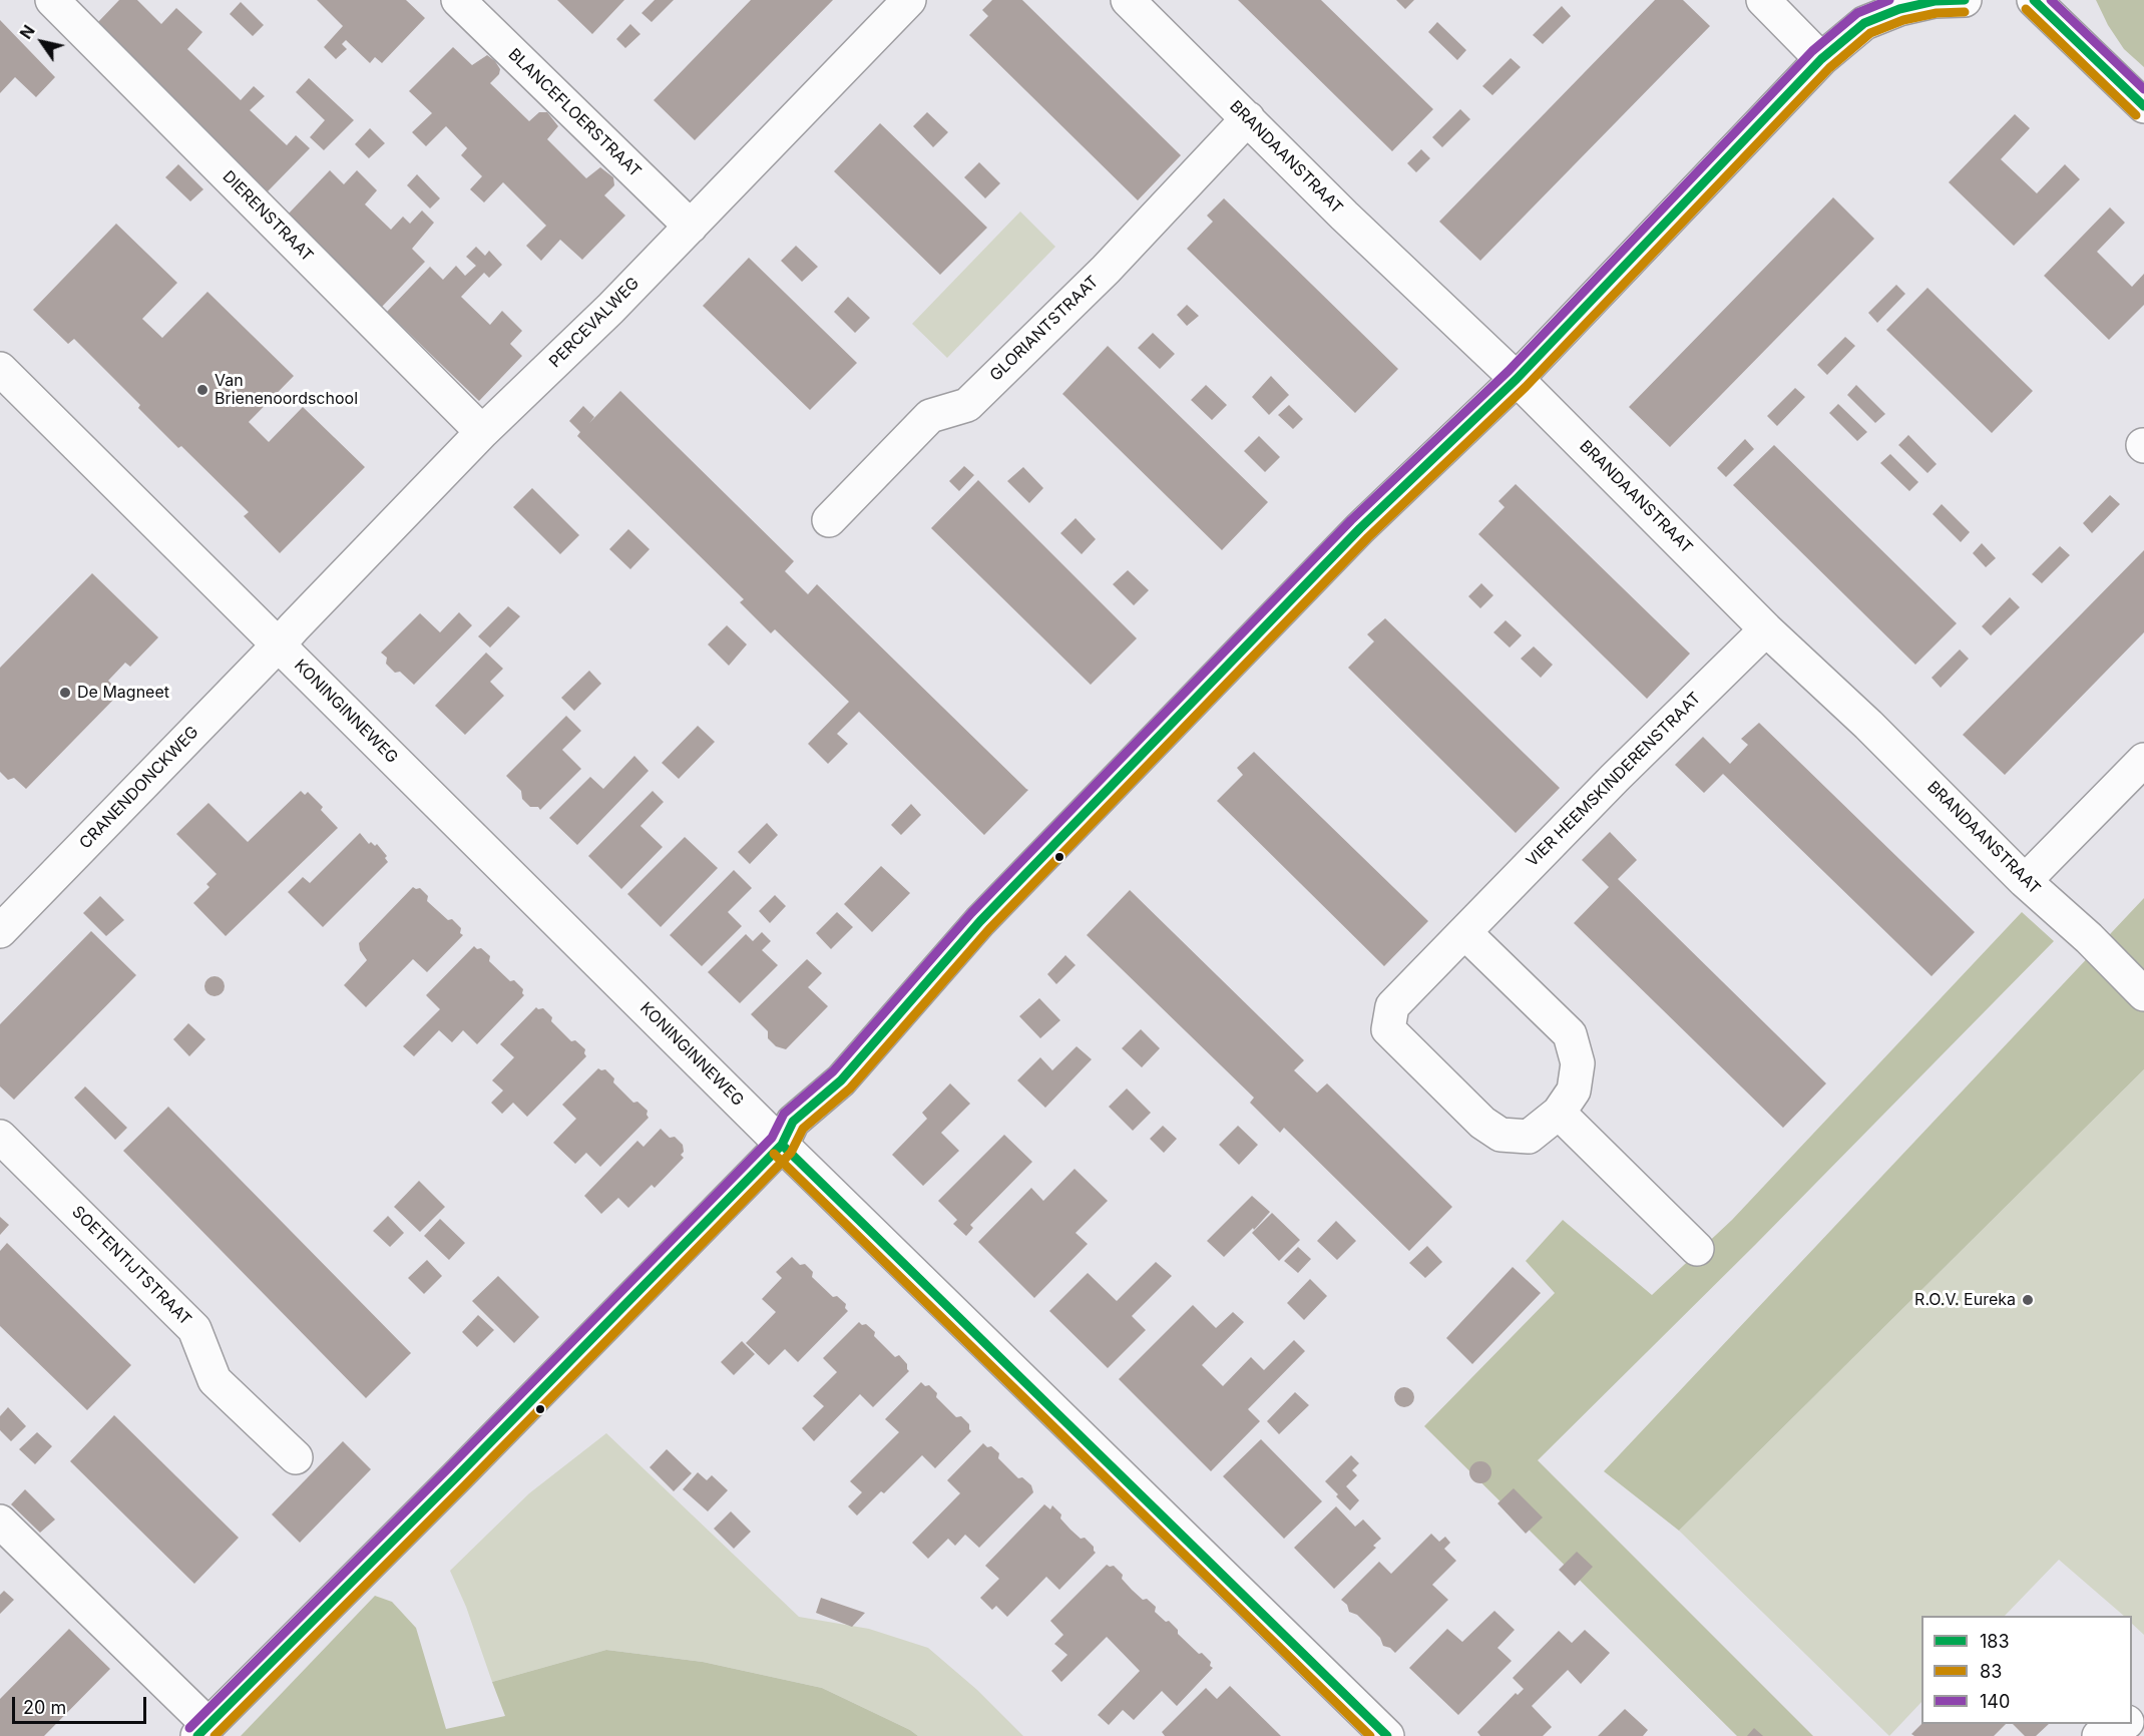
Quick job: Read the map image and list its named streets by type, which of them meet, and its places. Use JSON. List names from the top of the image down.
{
  "streets": {
    "street": [
      "BLANCEFLOERSTRAAT",
      "BRANDAANSTRAAT",
      "DIERENSTRAAT",
      "PERCEVALWEG",
      "GLORIANTSTRAAT",
      "KONINGINNEWEG",
      "VIER HEEMSKINDERENSTRAAT",
      "CRANENDONCKWEG",
      "SOETENTIJTSTRAAT"
    ]
  },
  "crossings": [
    ["BLANCEFLOERSTRAAT", "PERCEVALWEG"],
    ["BRANDAANSTRAAT", "GLORIANTSTRAAT"],
    ["BRANDAANSTRAAT", "VIER HEEMSKINDERENSTRAAT"],
    ["DIERENSTRAAT", "PERCEVALWEG"],
    ["PERCEVALWEG", "KONINGINNEWEG"],
    ["PERCEVALWEG", "CRANENDONCKWEG"],
    ["KONINGINNEWEG", "CRANENDONCKWEG"]
  ],
  "places": ["Van Brienenoordschool", "De Magneet", "R.O.V. Eureka"],
  "lines": ["transit line 183", "transit line 140", "transit line 83"],
  "legend": ["183", "83", "140"],
  "scale_bar": "20 m",
  "north": "top left"
}
